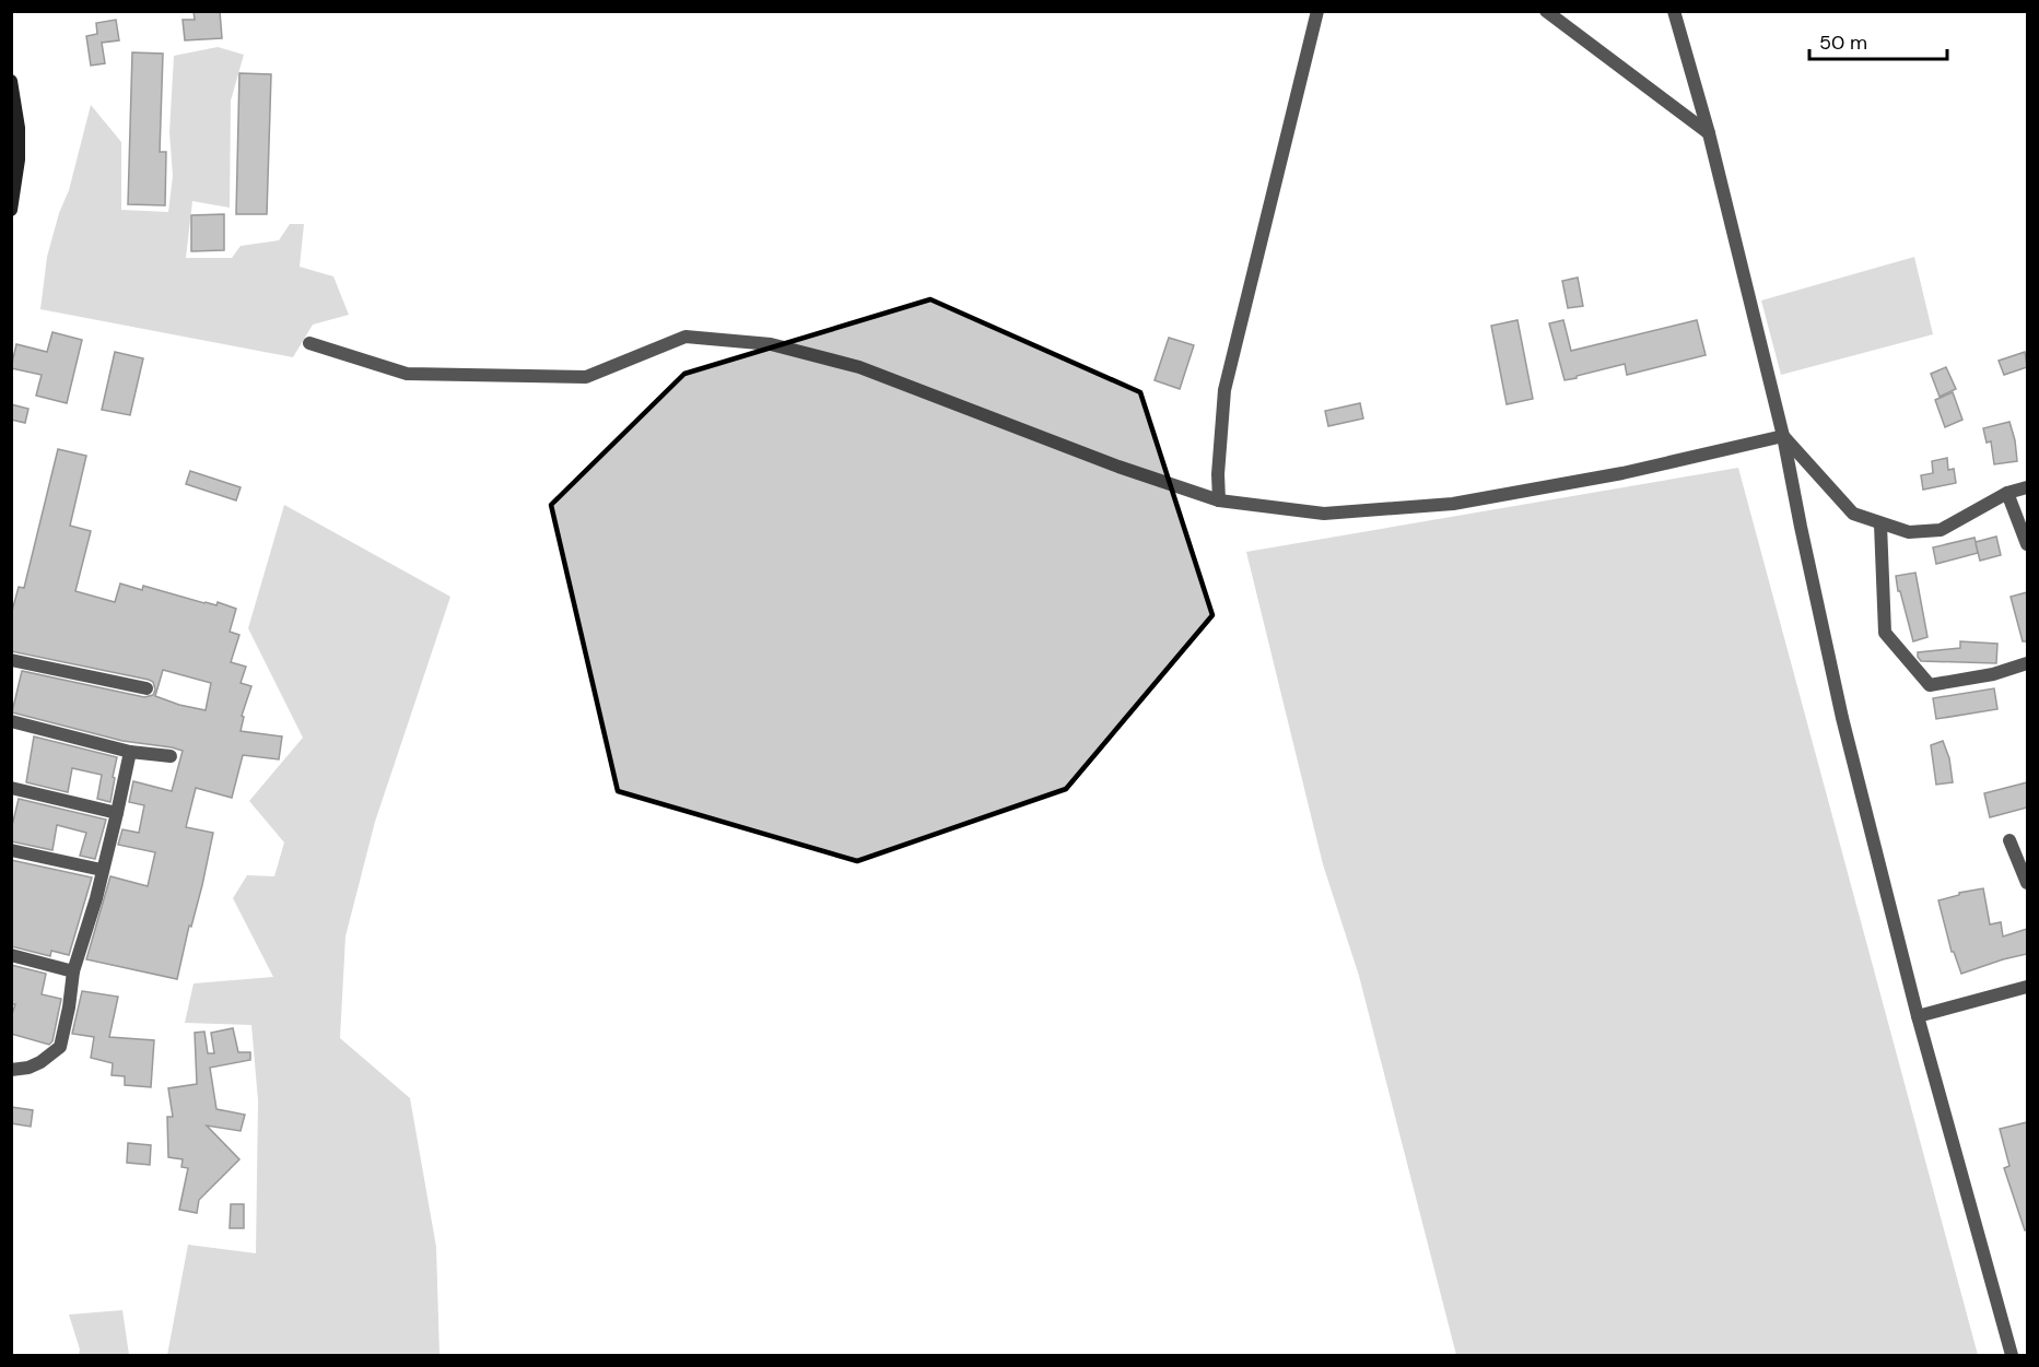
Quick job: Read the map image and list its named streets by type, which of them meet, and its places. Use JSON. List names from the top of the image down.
{
  "scale_bar": "50 m"
}
